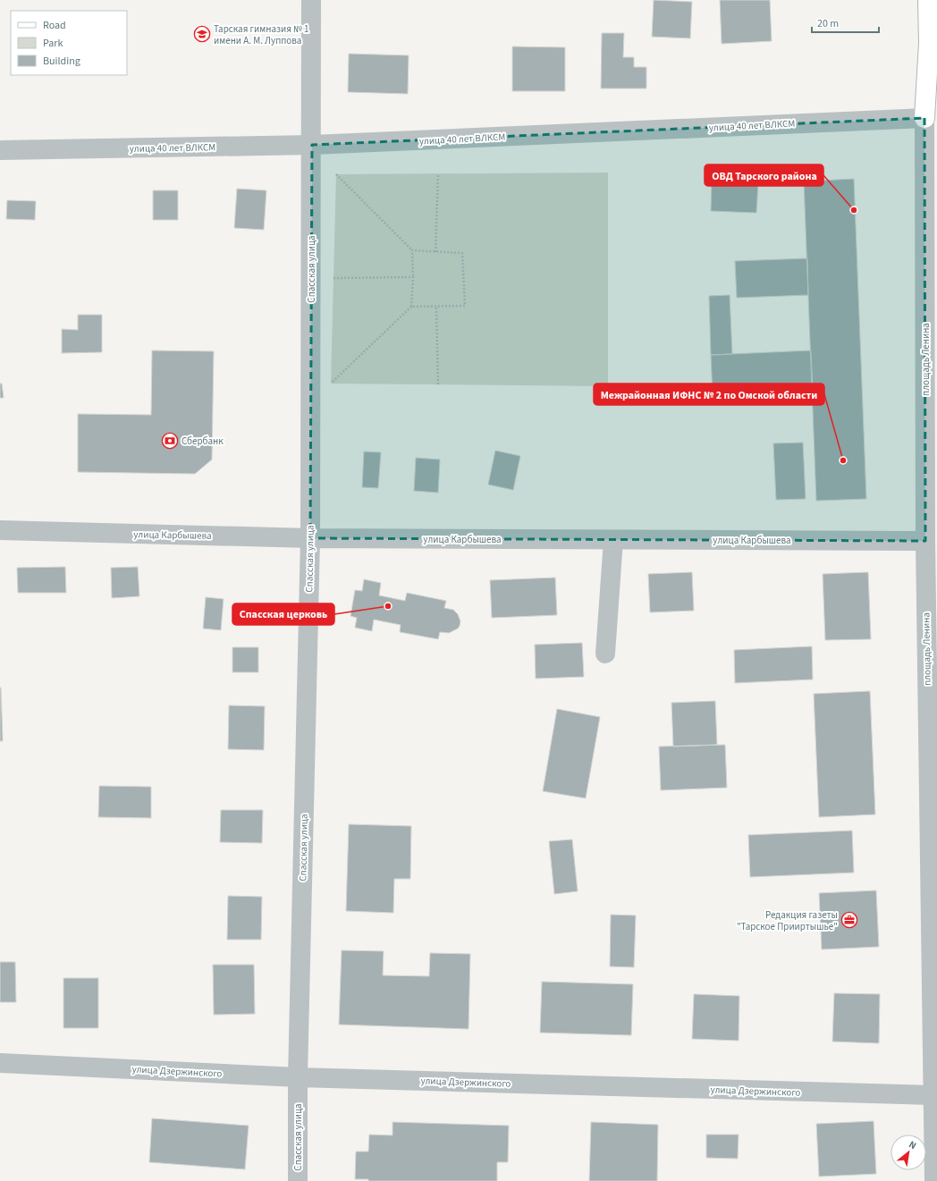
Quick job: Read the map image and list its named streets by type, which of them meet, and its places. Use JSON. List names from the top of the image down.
{
  "streets": {
    "street": [
      "улица 40 лет ВЛКСМ",
      "Спасская улица",
      "площадь Ленина",
      "улица Карбышева",
      "улица Дзержинского"
    ]
  },
  "crossings": [
    ["улица 40 лет ВЛКСМ", "Спасская улица"],
    ["улица 40 лет ВЛКСМ", "площадь Ленина"],
    ["Спасская улица", "улица Карбышева"],
    ["Спасская улица", "улица Дзержинского"],
    ["площадь Ленина", "улица Карбышева"],
    ["площадь Ленина", "улица Дзержинского"]
  ],
  "places": {
    "school or university": ["Тарская гимназия № 1 имени А. М. Луппова"],
    "other": ["ОВД Тарского района", "Межрайонная ИФНС № 2 по Омской области", "Спасская церковь"],
    "bank": ["Сбербанк"],
    "office": ["Редакция газеты \"Тарское Прииртышье\""]
  },
  "legend": ["Road", "Park", "Building"],
  "scale_bar": "20 m",
  "north": "top right"
}
